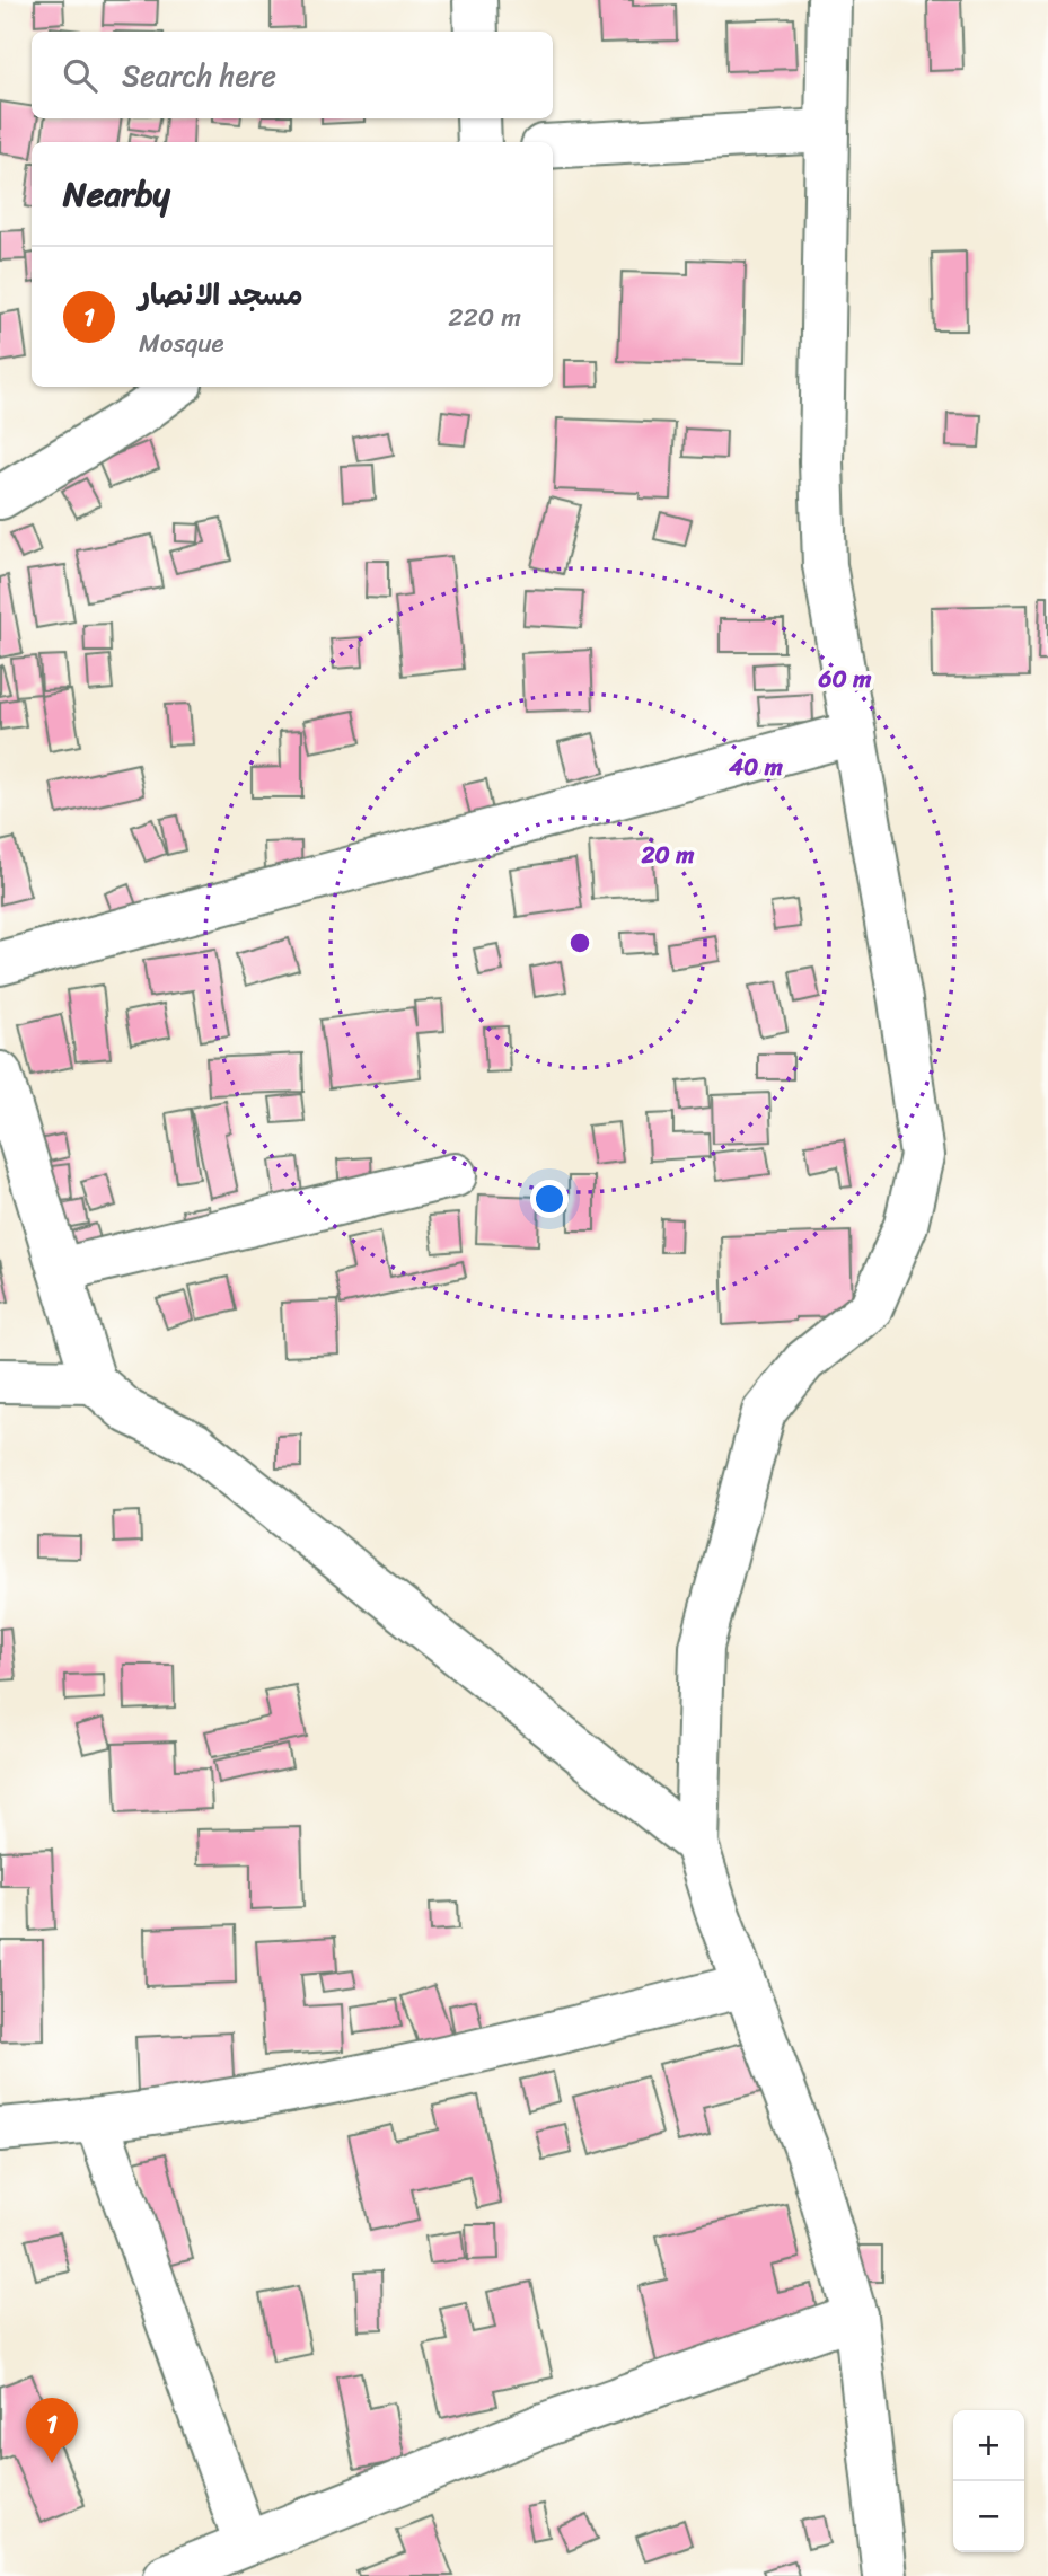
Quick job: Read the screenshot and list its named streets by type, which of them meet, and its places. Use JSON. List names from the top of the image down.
{
  "page": {
    "search": "Search here",
    "heading": "Nearby",
    "list": [
      {
        "mark": "1",
        "name": "مسجد الانصار",
        "note": "Mosque",
        "value": "220 m"
      }
    ],
    "pins": "1",
    "map_buttons": ["+", "−"]
  },
  "rings": ["60 m", "40 m", "20 m"]
}
